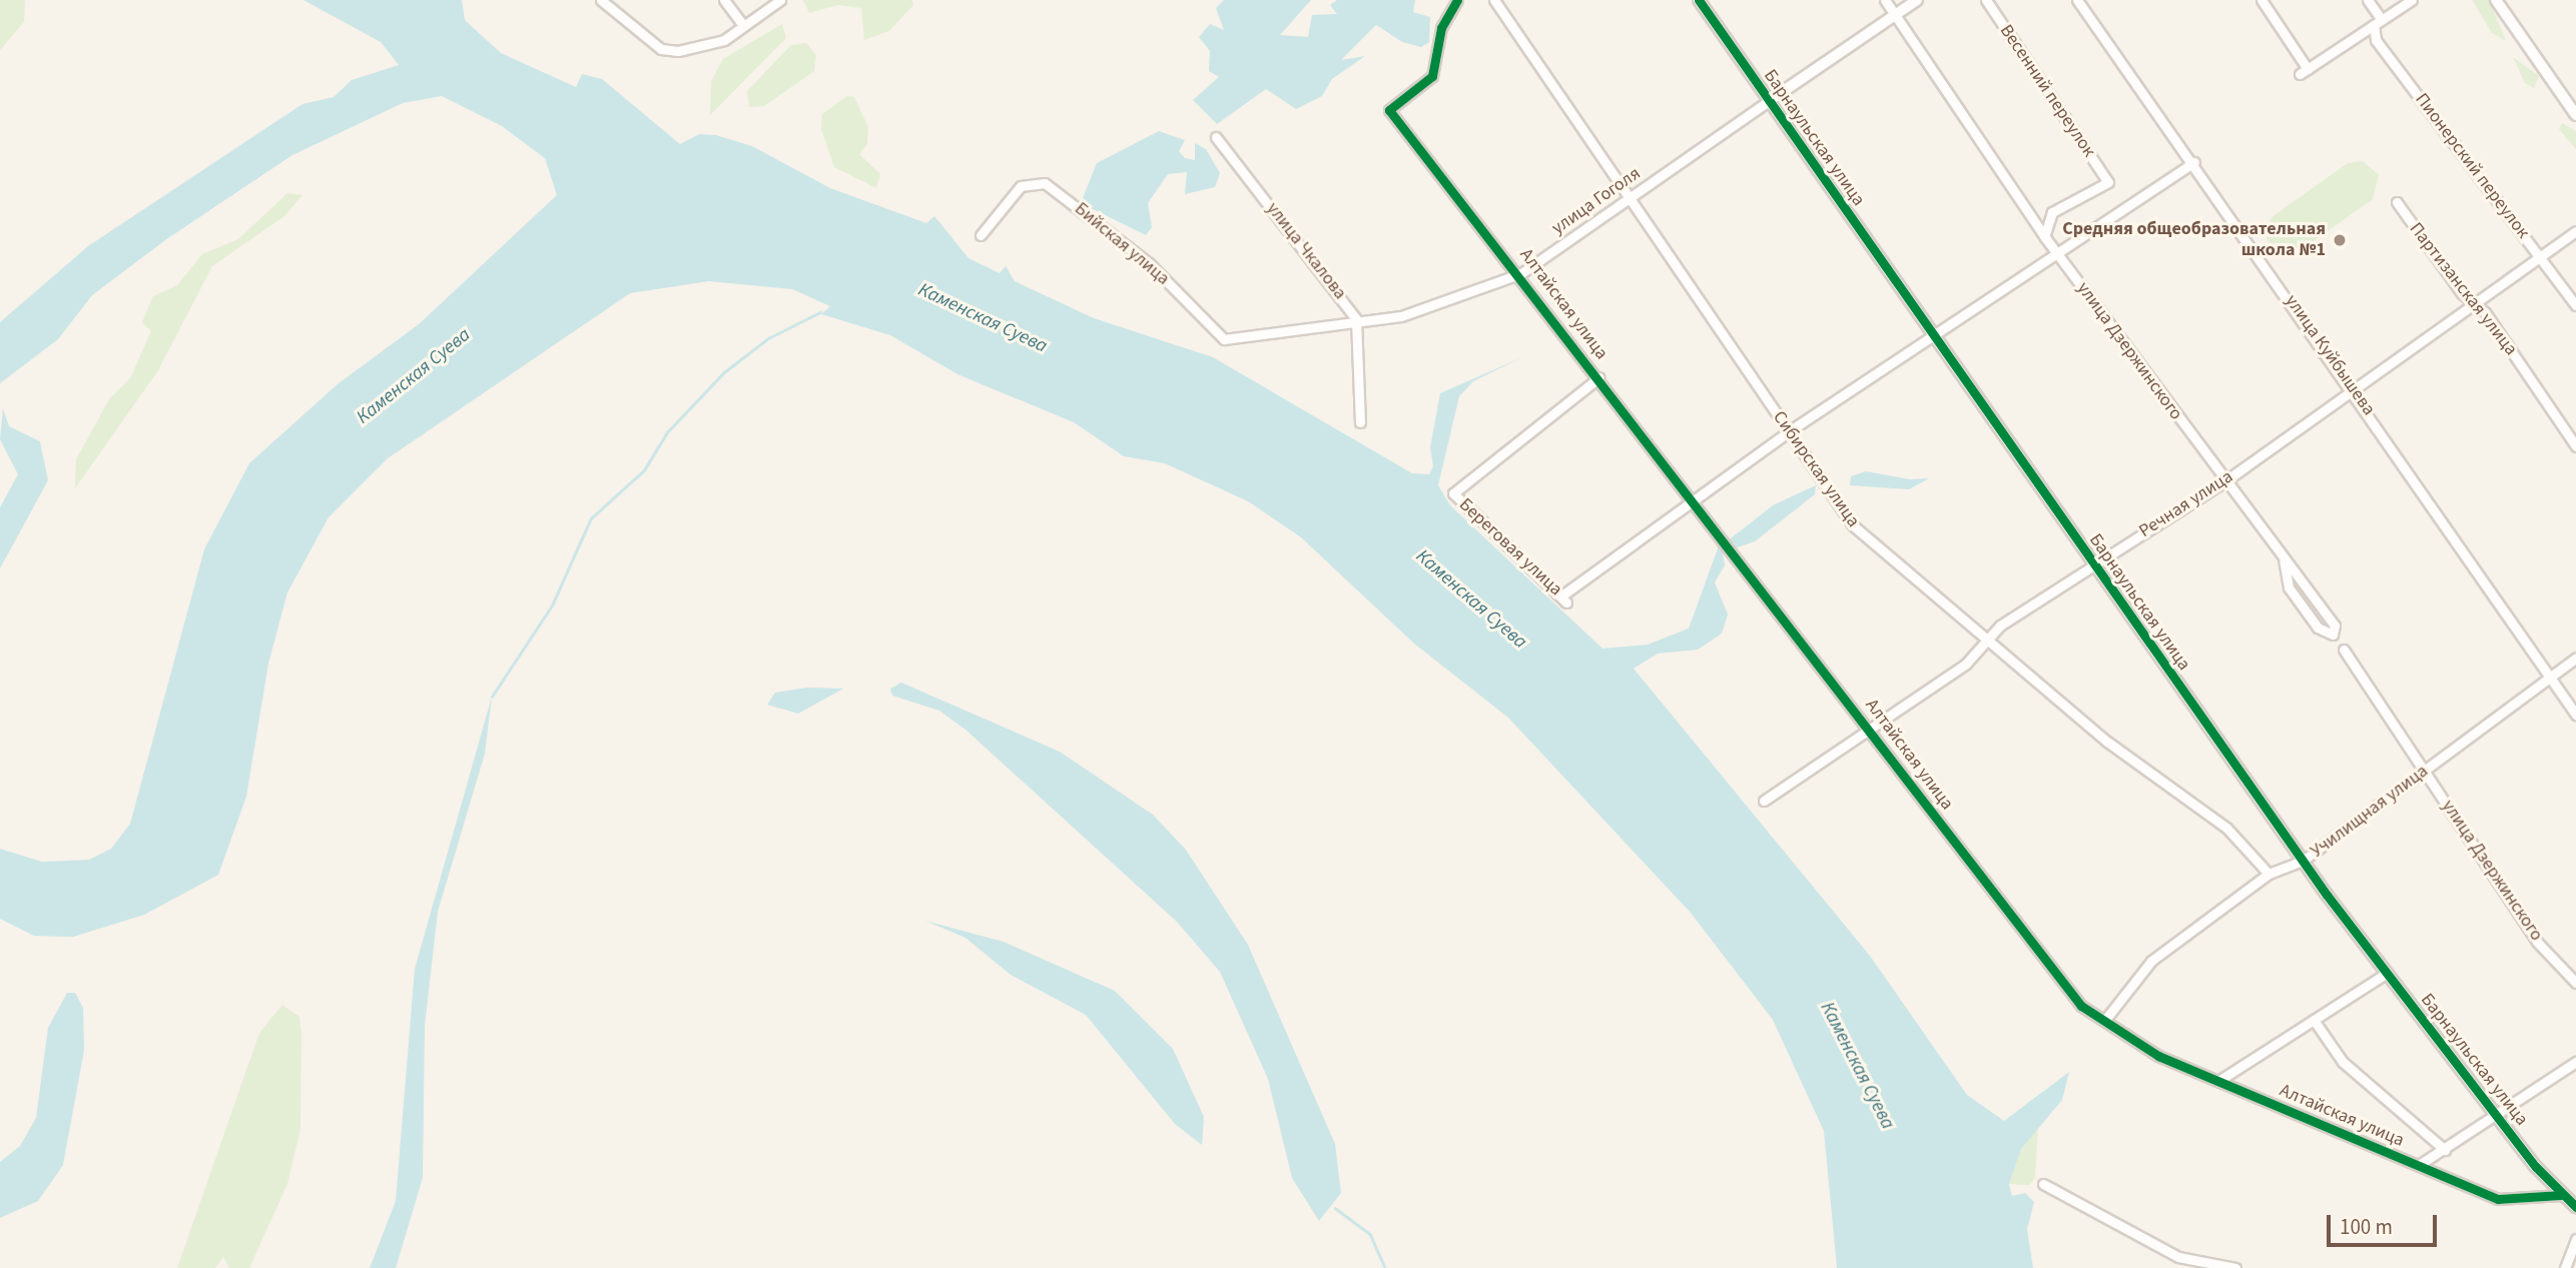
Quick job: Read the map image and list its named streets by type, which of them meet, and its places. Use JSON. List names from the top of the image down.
{
  "streets": {
    "street": [
      "Весенний переулок",
      "Барнаульская улица",
      "Пионерский переулок",
      "улица Гоголя",
      "Бийская улица",
      "улица Чкалова",
      "Партизанская улица",
      "Алтайская улица",
      "улица Дзержинского",
      "улица Куйбышева",
      "Сибирская улица",
      "Речная улица",
      "Береговая улица",
      "Училищная улица"
    ]
  },
  "crossings": [
    ["Весенний переулок", "улица Дзержинского"],
    ["Барнаульская улица", "улица Гоголя"],
    ["Барнаульская улица", "Алтайская улица"],
    ["Барнаульская улица", "Речная улица"],
    ["Барнаульская улица", "Училищная улица"],
    ["Пионерский переулок", "Речная улица"],
    ["улица Гоголя", "Бийская улица"],
    ["улица Гоголя", "улица Чкалова"],
    ["улица Гоголя", "Алтайская улица"],
    ["улица Гоголя", "улица Дзержинского"],
    ["улица Гоголя", "Сибирская улица"],
    ["Партизанская улица", "Речная улица"],
    ["Алтайская улица", "Речная улица"],
    ["Алтайская улица", "Береговая улица"],
    ["Алтайская улица", "Училищная улица"],
    ["улица Дзержинского", "Речная улица"],
    ["улица Дзержинского", "Училищная улица"],
    ["улица Куйбышева", "Речная улица"],
    ["улица Куйбышева", "Училищная улица"],
    ["Сибирская улица", "Речная улица"],
    ["Сибирская улица", "Училищная улица"]
  ],
  "water": ["Каменская Суева"],
  "places": ["Средняя общеобразовательная школа №1"],
  "scale_bar": "100 m"
}
